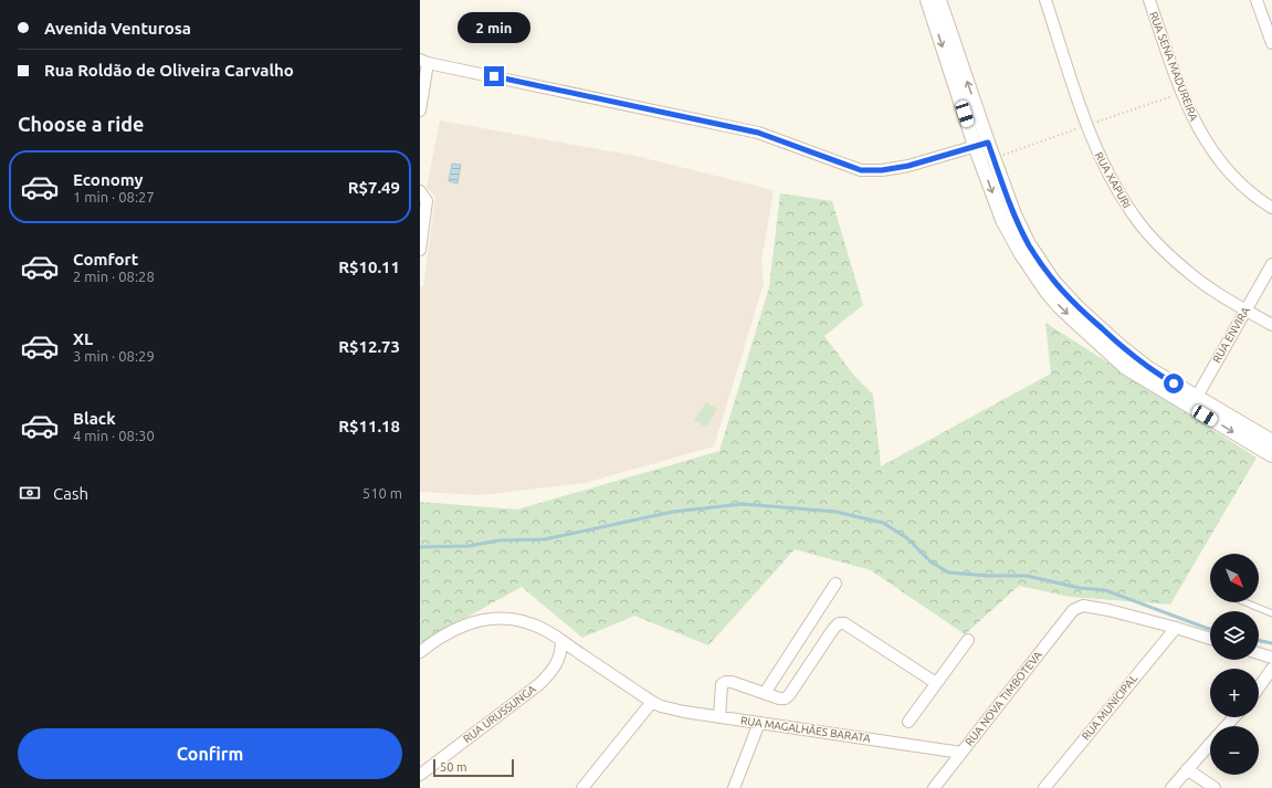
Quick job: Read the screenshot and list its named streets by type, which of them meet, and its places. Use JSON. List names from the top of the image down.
{
  "streets": {
    "street": [
      "RUA SENA MADUREIRA",
      "RUA XAPURI",
      "RUA ENVIRA",
      "RUA NOVA TIMBOTEVA",
      "RUA MUNICIPAL",
      "RUA URUSSUNGA",
      "RUA MAGALHÃES BARATA"
    ]
  },
  "crossings": [
    ["RUA XAPURI", "RUA ENVIRA"],
    ["RUA NOVA TIMBOTEVA", "RUA MUNICIPAL"],
    ["RUA NOVA TIMBOTEVA", "RUA MAGALHÃES BARATA"],
    ["RUA URUSSUNGA", "RUA MAGALHÃES BARATA"]
  ],
  "scale_bar": "50 m",
  "north": "bottom right",
  "page": {
    "banner": ["Avenida Venturosa", "Rua Roldão de Oliveira Carvalho"],
    "bubble": "2 min",
    "heading": "Choose a ride",
    "list": [
      {
        "name": "Economy",
        "note": "1 min · 08:27",
        "value": "R$7.49"
      },
      {
        "name": "Comfort",
        "note": "2 min · 08:28",
        "value": "R$10.11"
      },
      {
        "name": "XL",
        "note": "3 min · 08:29",
        "value": "R$12.73"
      },
      {
        "name": "Black",
        "note": "4 min · 08:30",
        "value": "R$11.18"
      }
    ],
    "pay": ["Cash", "510 m"],
    "map_buttons": ["+", "−"],
    "buttons": "Confirm",
    "scale": "50 m"
  }
}
